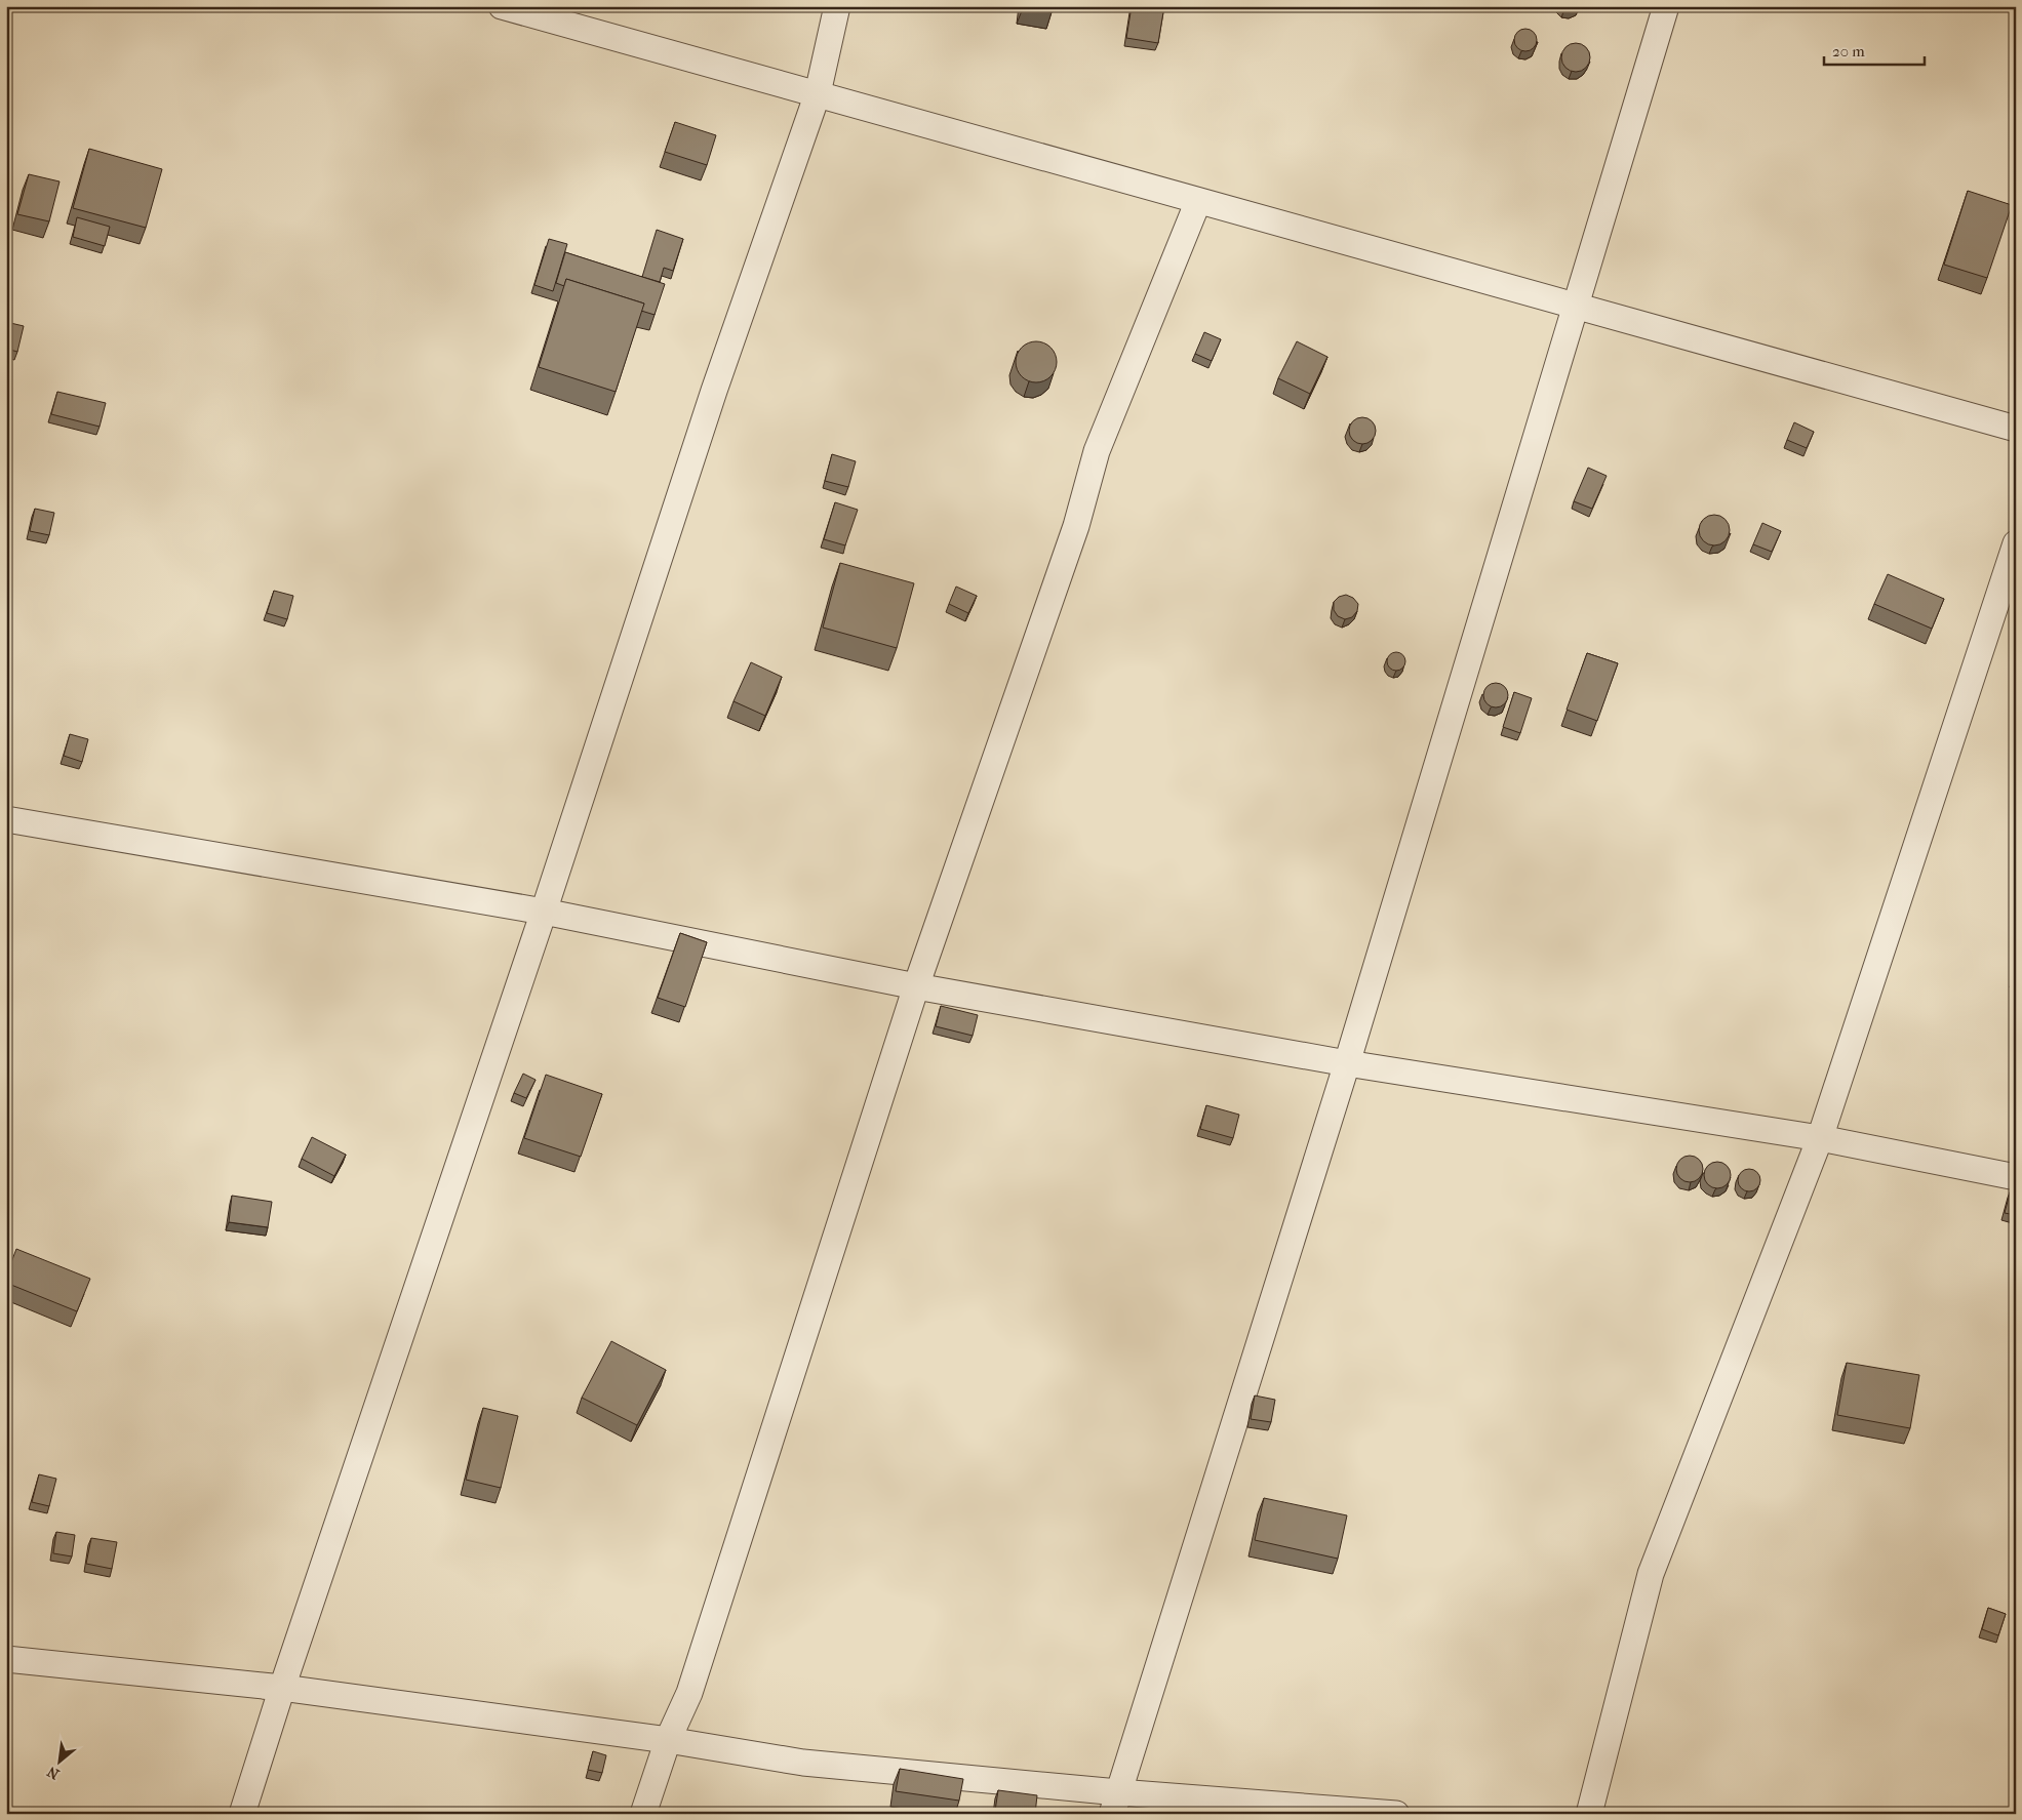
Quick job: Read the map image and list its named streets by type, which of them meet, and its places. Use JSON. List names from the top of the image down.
{
  "scale_bar": "20 m",
  "north": "bottom left"
}
